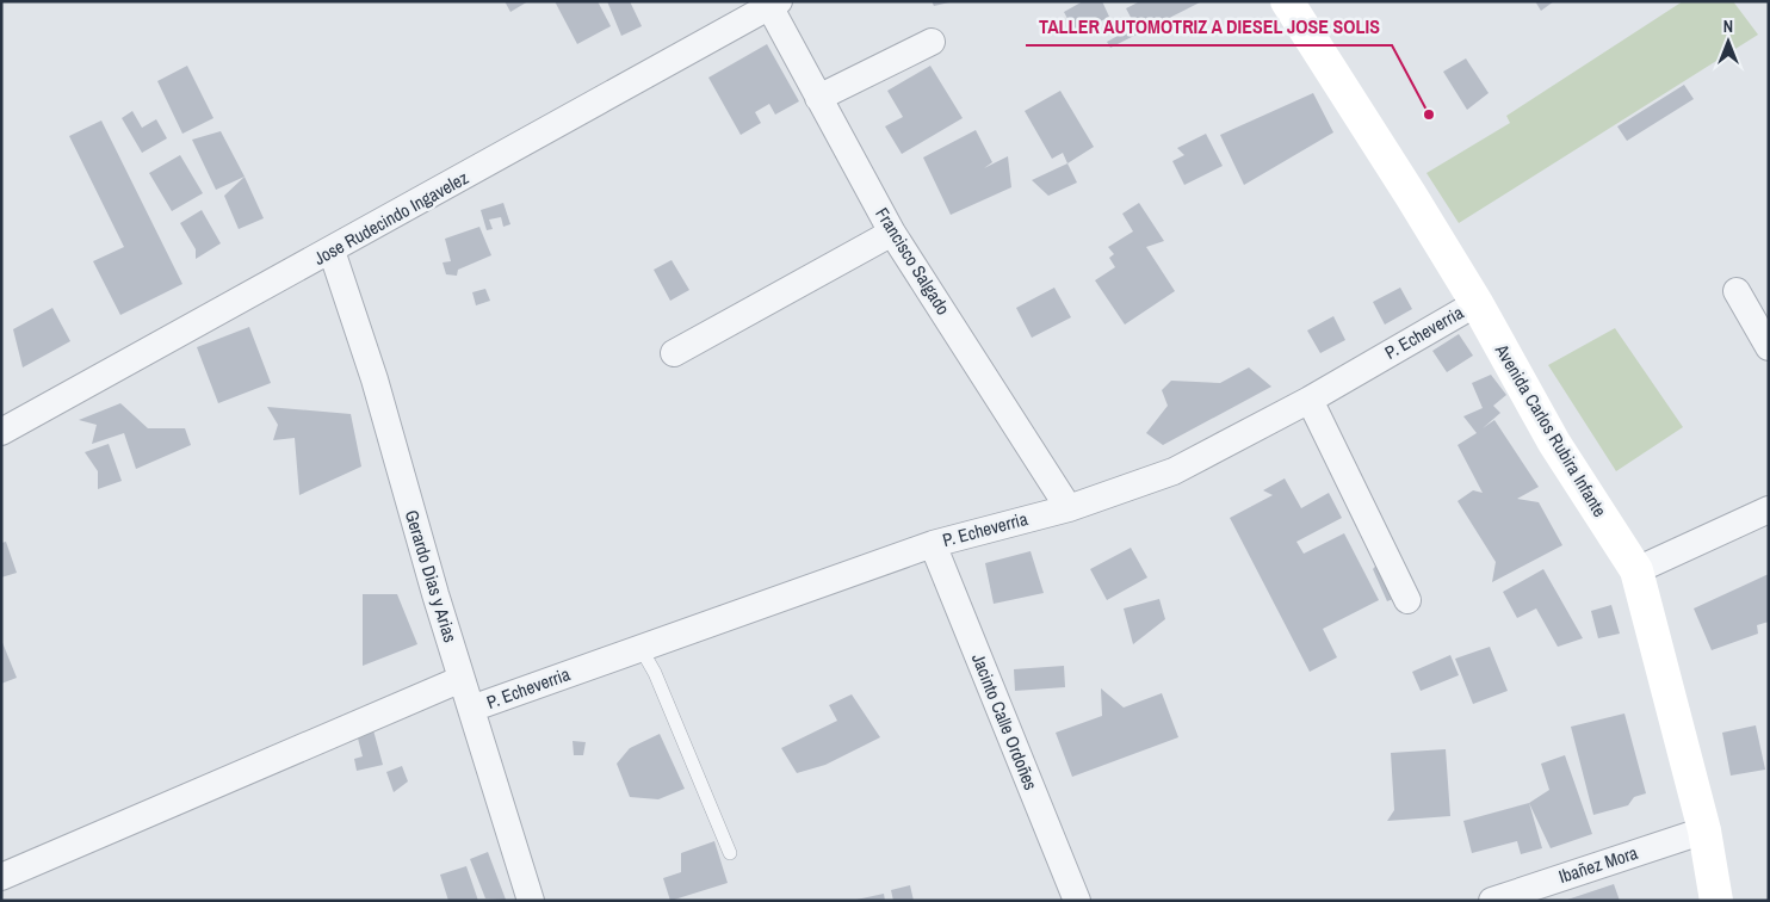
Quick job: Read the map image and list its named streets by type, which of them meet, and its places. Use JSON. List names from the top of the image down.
{
  "streets": {
    "street": [
      "Jose Rudecindo Ingavelez",
      "Francisco Salgado",
      "P. Echeverria",
      "Avenida Carlos Rubira Infante",
      "Gerardo Dias y Arias",
      "Jacinto Calle Ordoñes",
      "Ibañez Mora"
    ]
  },
  "crossings": [
    ["Jose Rudecindo Ingavelez", "Francisco Salgado"],
    ["Jose Rudecindo Ingavelez", "Gerardo Dias y Arias"],
    ["Francisco Salgado", "P. Echeverria"],
    ["P. Echeverria", "Avenida Carlos Rubira Infante"],
    ["P. Echeverria", "Gerardo Dias y Arias"],
    ["P. Echeverria", "Jacinto Calle Ordoñes"],
    ["Avenida Carlos Rubira Infante", "Ibañez Mora"]
  ],
  "places": ["TALLER AUTOMOTRIZ A DIESEL JOSE SOLIS"],
  "north": "top"
}
